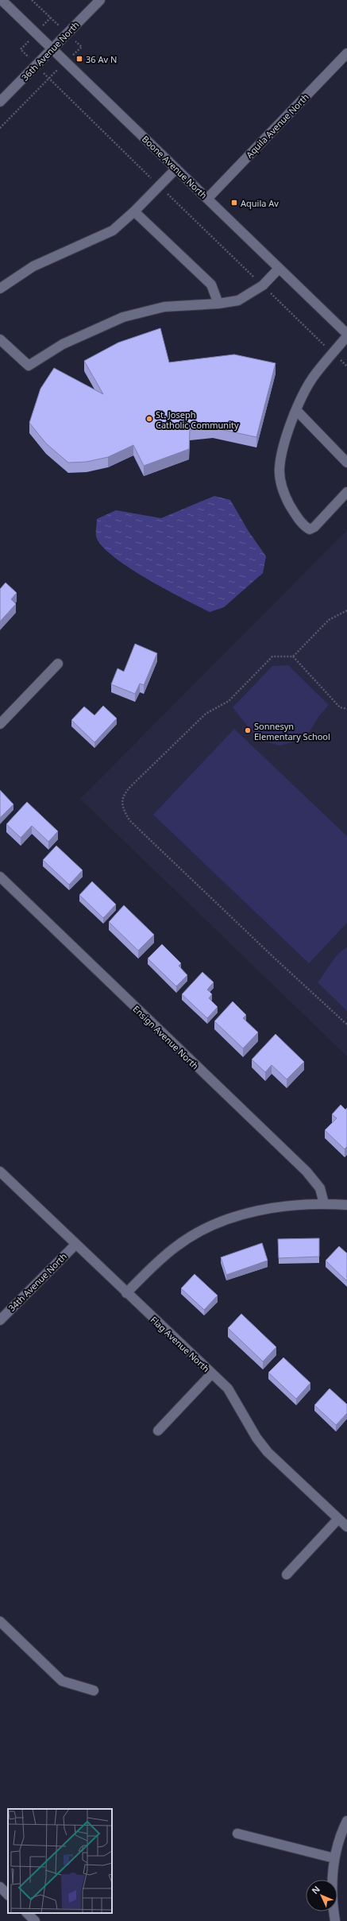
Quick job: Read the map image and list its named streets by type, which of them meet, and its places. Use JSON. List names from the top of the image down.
{
  "streets": {
    "street": [
      "36th Avenue North",
      "Aquila Avenue North",
      "Boone Avenue North",
      "Ensign Avenue North",
      "34th Avenue North",
      "Flag Avenue North"
    ]
  },
  "crossings": [
    ["36th Avenue North", "Boone Avenue North"],
    ["Aquila Avenue North", "Boone Avenue North"],
    ["34th Avenue North", "Flag Avenue North"]
  ],
  "places": {
    "transit": ["36 Av N", "Aquila Av"],
    "other": ["St. Joseph Catholic Community", "Sonnesyn Elementary School"]
  },
  "north": "top left"
}
